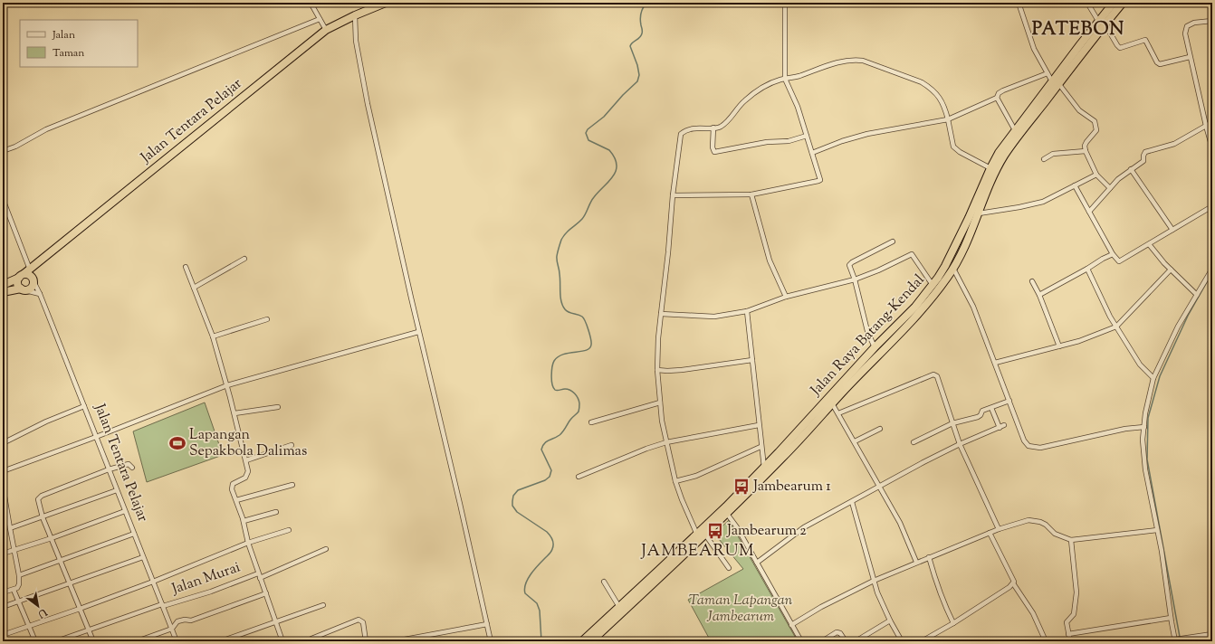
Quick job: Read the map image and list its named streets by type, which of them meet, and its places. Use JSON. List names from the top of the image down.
{
  "streets": {
    "highway": ["Jalan Tentara Pelajar", "Jalan Raya Batang-Kendal"],
    "street": ["Jalan Murai"]
  },
  "crossings": [
    ["Jalan Tentara Pelajar", "Jalan Murai"]
  ],
  "districts": ["PATEBON", "JAMBEARUM"],
  "parks": ["Taman Lapangan Jambearum"],
  "places": {
    "sports": ["Lapangan Sepakbola Dalimas"],
    "bus stop": ["Jambearum 1", "Jambearum 2"]
  },
  "legend": ["Jalan", "Taman"],
  "north": "bottom right"
}
